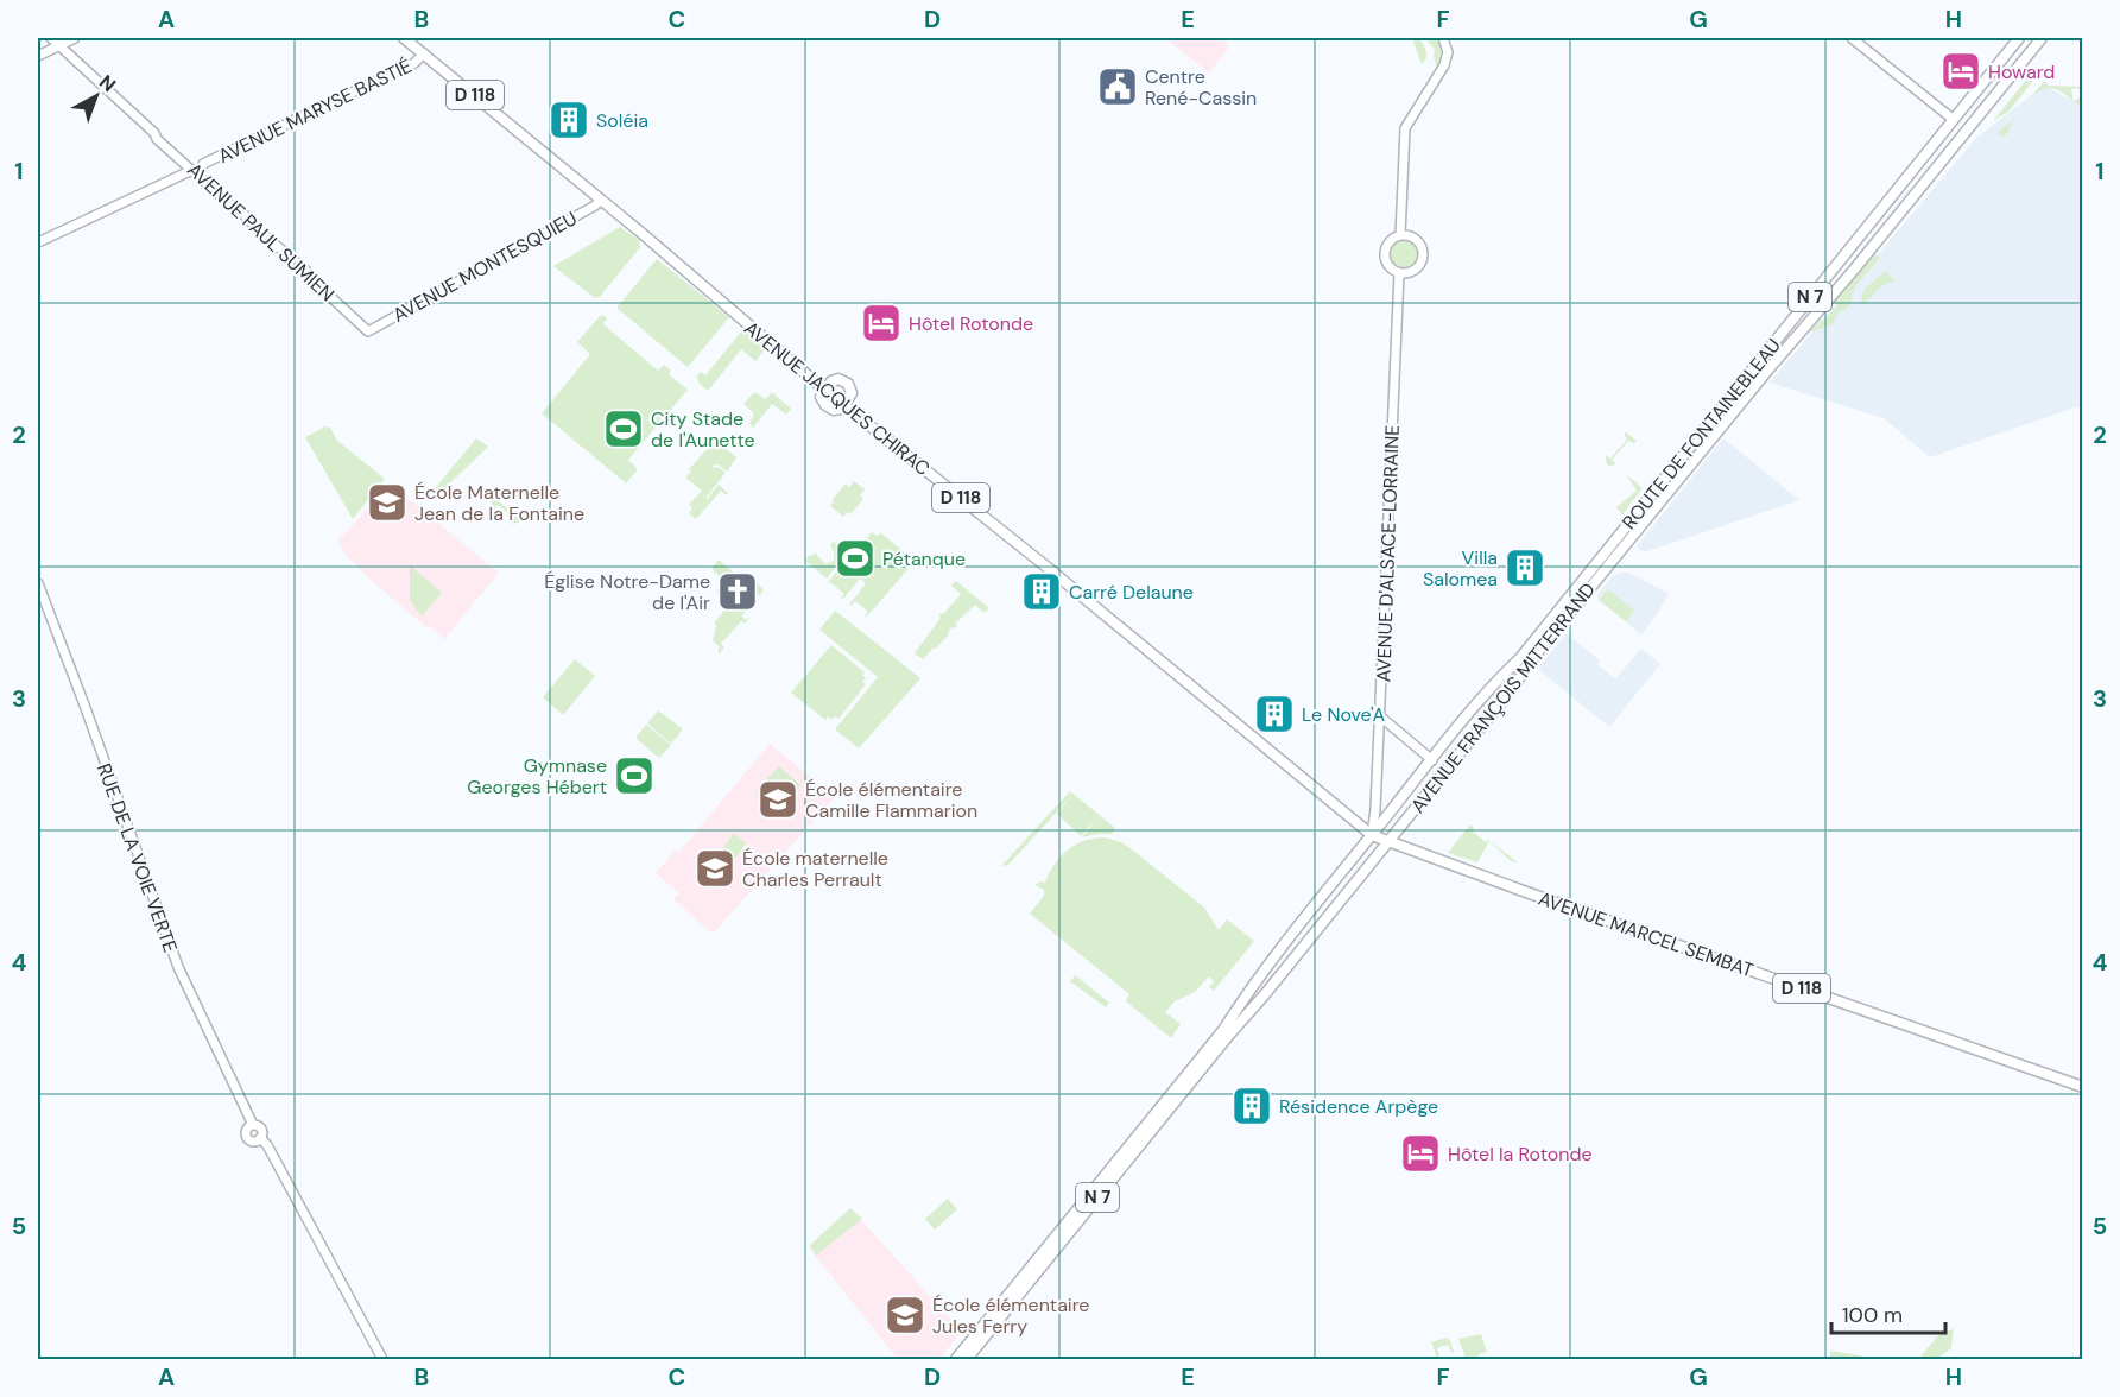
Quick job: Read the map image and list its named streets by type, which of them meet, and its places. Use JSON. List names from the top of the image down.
{
  "streets": {
    "main road": [
      "D 118",
      "N 7",
      "AVENUE JACQUES CHIRAC",
      "ROUTE DE FONTAINEBLEAU",
      "AVENUE FRANÇOIS MITTERRAND",
      "AVENUE MARCEL SEMBAT"
    ],
    "street": [
      "AVENUE MARYSE BASTIÉ",
      "AVENUE PAUL SUMIEN",
      "AVENUE MONTESQUIEU",
      "AVENUE D'ALSACE-LORRAINE",
      "RUE DE LA VOIE VERTE"
    ]
  },
  "crossings": [
    ["AVENUE MARYSE BASTIÉ", "AVENUE JACQUES CHIRAC"],
    ["AVENUE PAUL SUMIEN", "AVENUE MONTESQUIEU"],
    ["AVENUE MONTESQUIEU", "AVENUE JACQUES CHIRAC"],
    ["AVENUE JACQUES CHIRAC", "AVENUE D'ALSACE-LORRAINE"],
    ["AVENUE JACQUES CHIRAC", "AVENUE FRANÇOIS MITTERRAND"],
    ["AVENUE JACQUES CHIRAC", "AVENUE MARCEL SEMBAT"],
    ["ROUTE DE FONTAINEBLEAU", "AVENUE FRANÇOIS MITTERRAND"],
    ["AVENUE D'ALSACE-LORRAINE", "AVENUE FRANÇOIS MITTERRAND"],
    ["AVENUE D'ALSACE-LORRAINE", "AVENUE MARCEL SEMBAT"],
    ["AVENUE FRANÇOIS MITTERRAND", "AVENUE MARCEL SEMBAT"]
  ],
  "places": {
    "hotel": ["Howard", "Hôtel Rotonde", "Hôtel la Rotonde"],
    "public building": ["Centre René-Cassin"],
    "building": [
      "Soléia",
      "Villa Salomea",
      "Carré Delaune",
      "Le Nove'A",
      "Résidence Arpège"
    ],
    "sports": ["City Stade de l'Aunette", "Pétanque", "Gymnase Georges Hébert"],
    "school or university": [
      "École Maternelle Jean de la Fontaine",
      "École élémentaire Camille Flammarion",
      "École maternelle Charles Perrault",
      "École élémentaire Jules Ferry"
    ],
    "church": ["Église Notre-Dame de l'Air"]
  },
  "scale_bar": "100 m",
  "north": "top right",
  "grid": {
    "columns": [
      "A",
      "B",
      "C",
      "D",
      "E",
      "F",
      "G",
      "H"
    ],
    "rows": [
      "1",
      "2",
      "3",
      "4",
      "5"
    ]
  }
}
